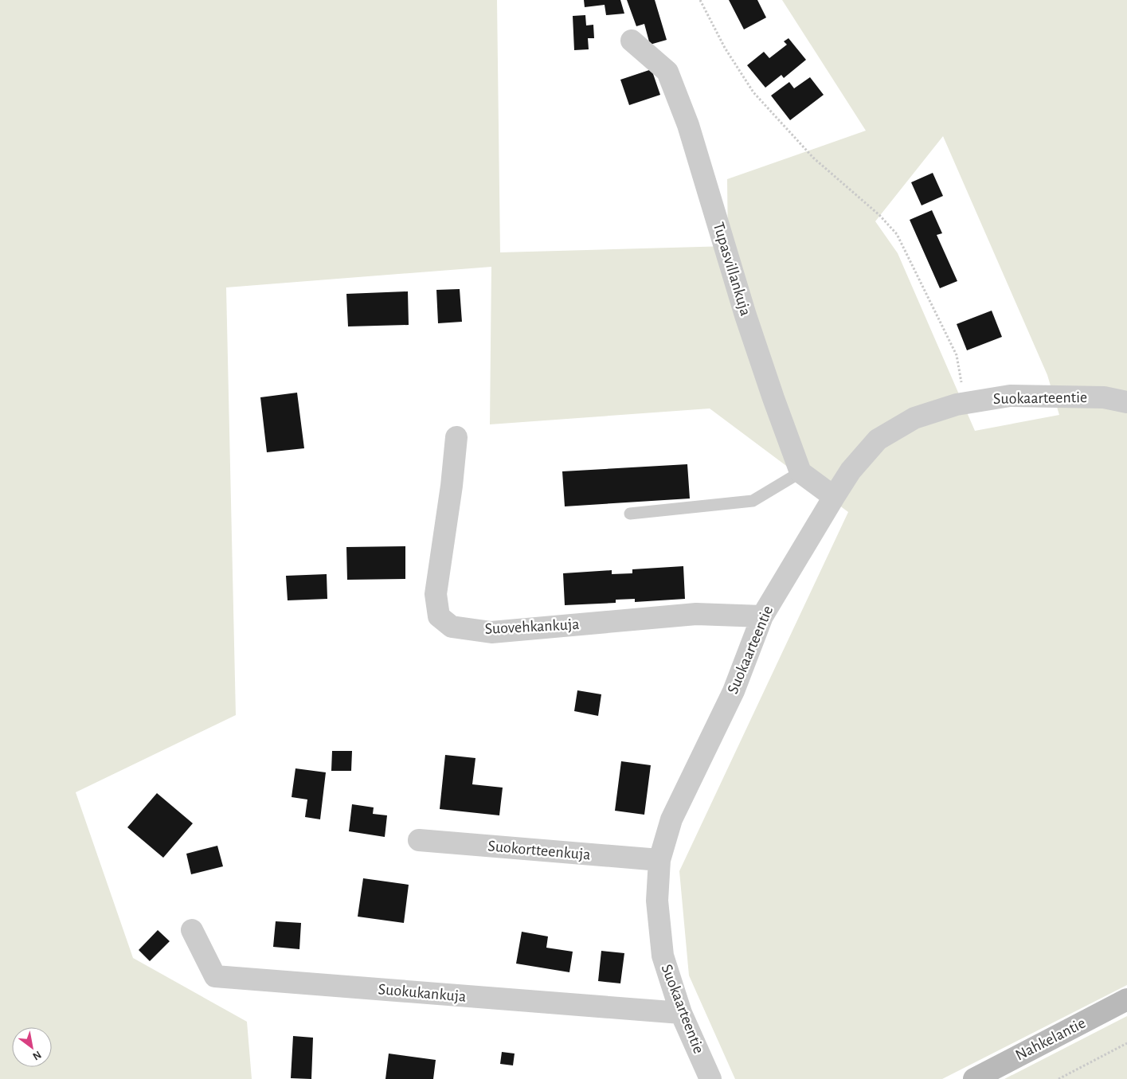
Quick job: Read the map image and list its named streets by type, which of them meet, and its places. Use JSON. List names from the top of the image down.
{
  "streets": {
    "main road": ["Nahkelantie"],
    "street": [
      "Tupasvillankuja",
      "Suokaarteentie",
      "Suovehkankuja",
      "Suokortteenkuja",
      "Suokukankuja"
    ]
  },
  "crossings": [
    ["Suokaarteentie", "Suovehkankuja"],
    ["Suokaarteentie", "Suokortteenkuja"],
    ["Suokaarteentie", "Suokukankuja"]
  ],
  "north": "bottom right"
}
